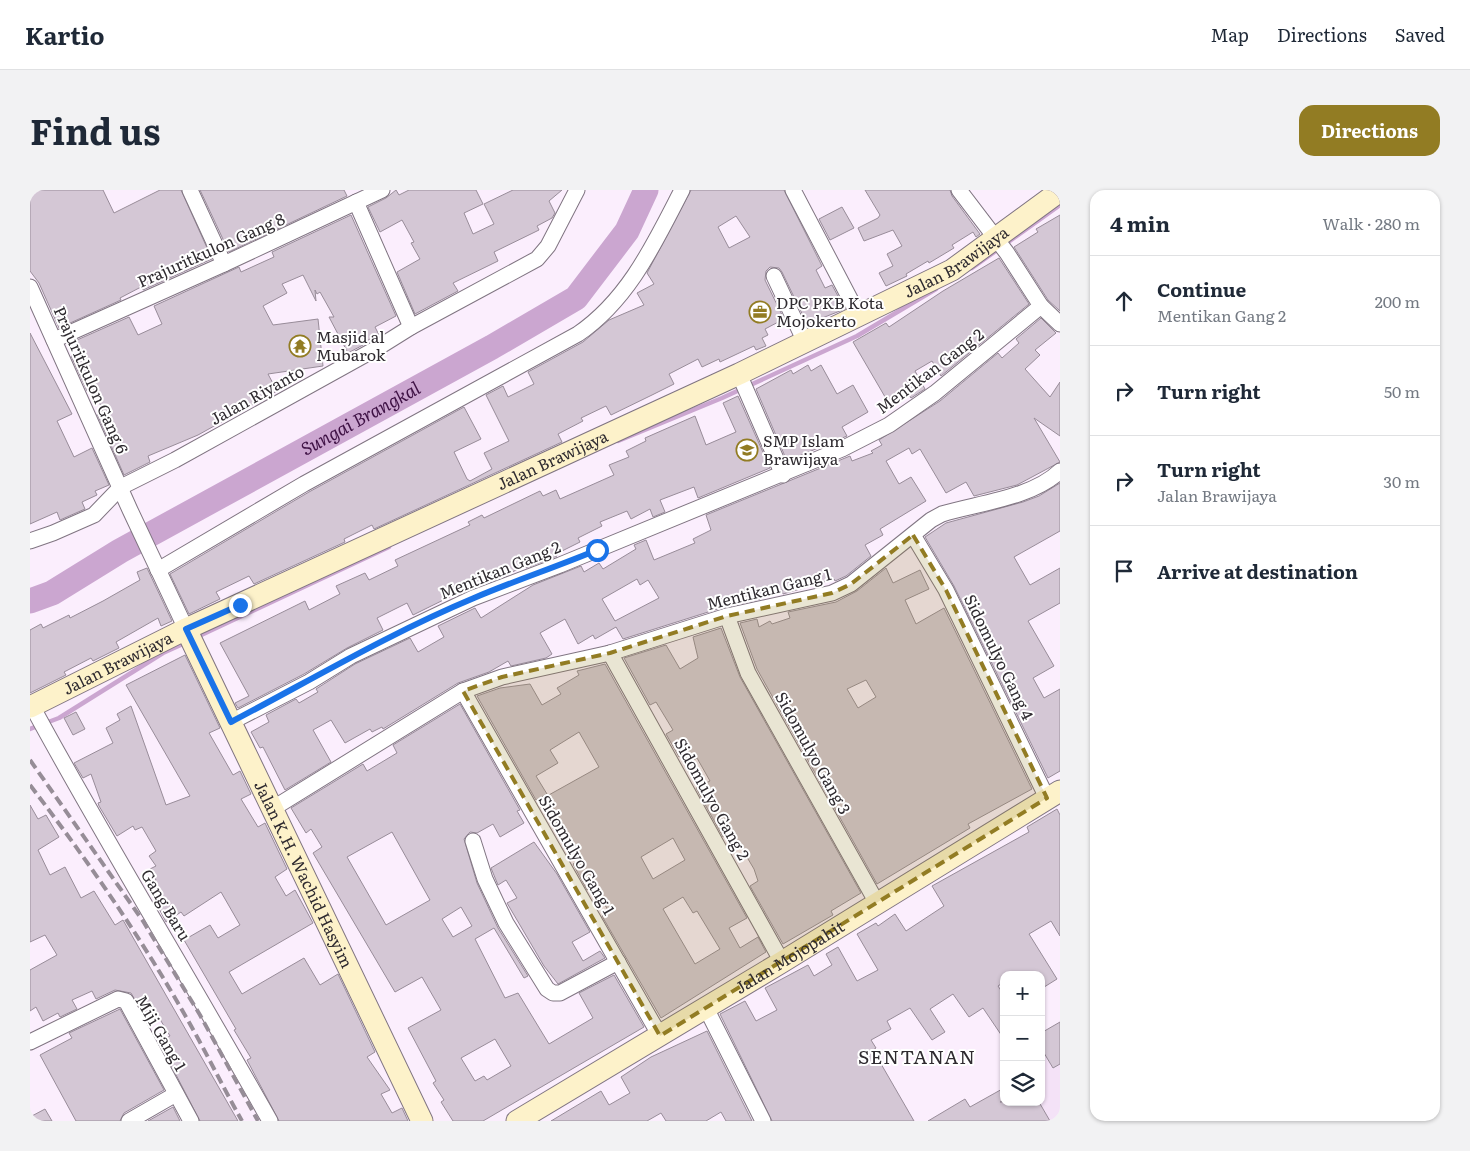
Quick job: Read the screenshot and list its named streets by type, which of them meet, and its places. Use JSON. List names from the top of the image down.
{
  "streets": {
    "main road": ["Jalan Brawijaya", "Jalan K.H. Wachid Hasyim", "Jalan Mojopahit"],
    "street": [
      "Prajuritkulon Gang 8",
      "Mentikan Gang 2",
      "Prajuritkulon Gang 6",
      "Jalan Riyanto",
      "Mentikan Gang 1",
      "Sidomulyo Gang 4",
      "Sidomulyo Gang 3",
      "Sidomulyo Gang 2",
      "Sidomulyo Gang 1",
      "Gang Baru",
      "Miji Gang 1"
    ]
  },
  "crossings": [
    ["Prajuritkulon Gang 8", "Prajuritkulon Gang 6"],
    ["Jalan Brawijaya", "Prajuritkulon Gang 6"],
    ["Jalan Brawijaya", "Jalan K.H. Wachid Hasyim"],
    ["Jalan Brawijaya", "Gang Baru"],
    ["Mentikan Gang 2", "Jalan K.H. Wachid Hasyim"],
    ["Prajuritkulon Gang 6", "Jalan Riyanto"],
    ["Prajuritkulon Gang 6", "Jalan K.H. Wachid Hasyim"],
    ["Mentikan Gang 1", "Sidomulyo Gang 4"],
    ["Mentikan Gang 1", "Sidomulyo Gang 3"],
    ["Mentikan Gang 1", "Sidomulyo Gang 2"],
    ["Mentikan Gang 1", "Sidomulyo Gang 1"],
    ["Mentikan Gang 1", "Jalan K.H. Wachid Hasyim"],
    ["Sidomulyo Gang 4", "Jalan Mojopahit"],
    ["Sidomulyo Gang 3", "Jalan Mojopahit"],
    ["Sidomulyo Gang 2", "Jalan Mojopahit"],
    ["Sidomulyo Gang 1", "Jalan Mojopahit"]
  ],
  "districts": ["SENTANAN"],
  "water": ["Sungai Brangkal"],
  "places": {
    "office": ["DPC PKB Kota Mojokerto"],
    "temple": ["Masjid al Mubarok"],
    "school or university": ["SMP Islam Brawijaya"]
  },
  "page": {
    "header": "Kartio",
    "nav": ["Map", "Directions", "Saved"],
    "title": "Find us",
    "buttons": "Directions",
    "heading": ["4 min", "Walk · 280 m"],
    "list": [
      ["Continue", "Mentikan Gang 2", "200 m"],
      ["Turn right", "50 m"],
      ["Turn right", "Jalan Brawijaya", "30 m"],
      "Arrive at destination"
    ],
    "map_buttons": ["+", "−"]
  }
}
